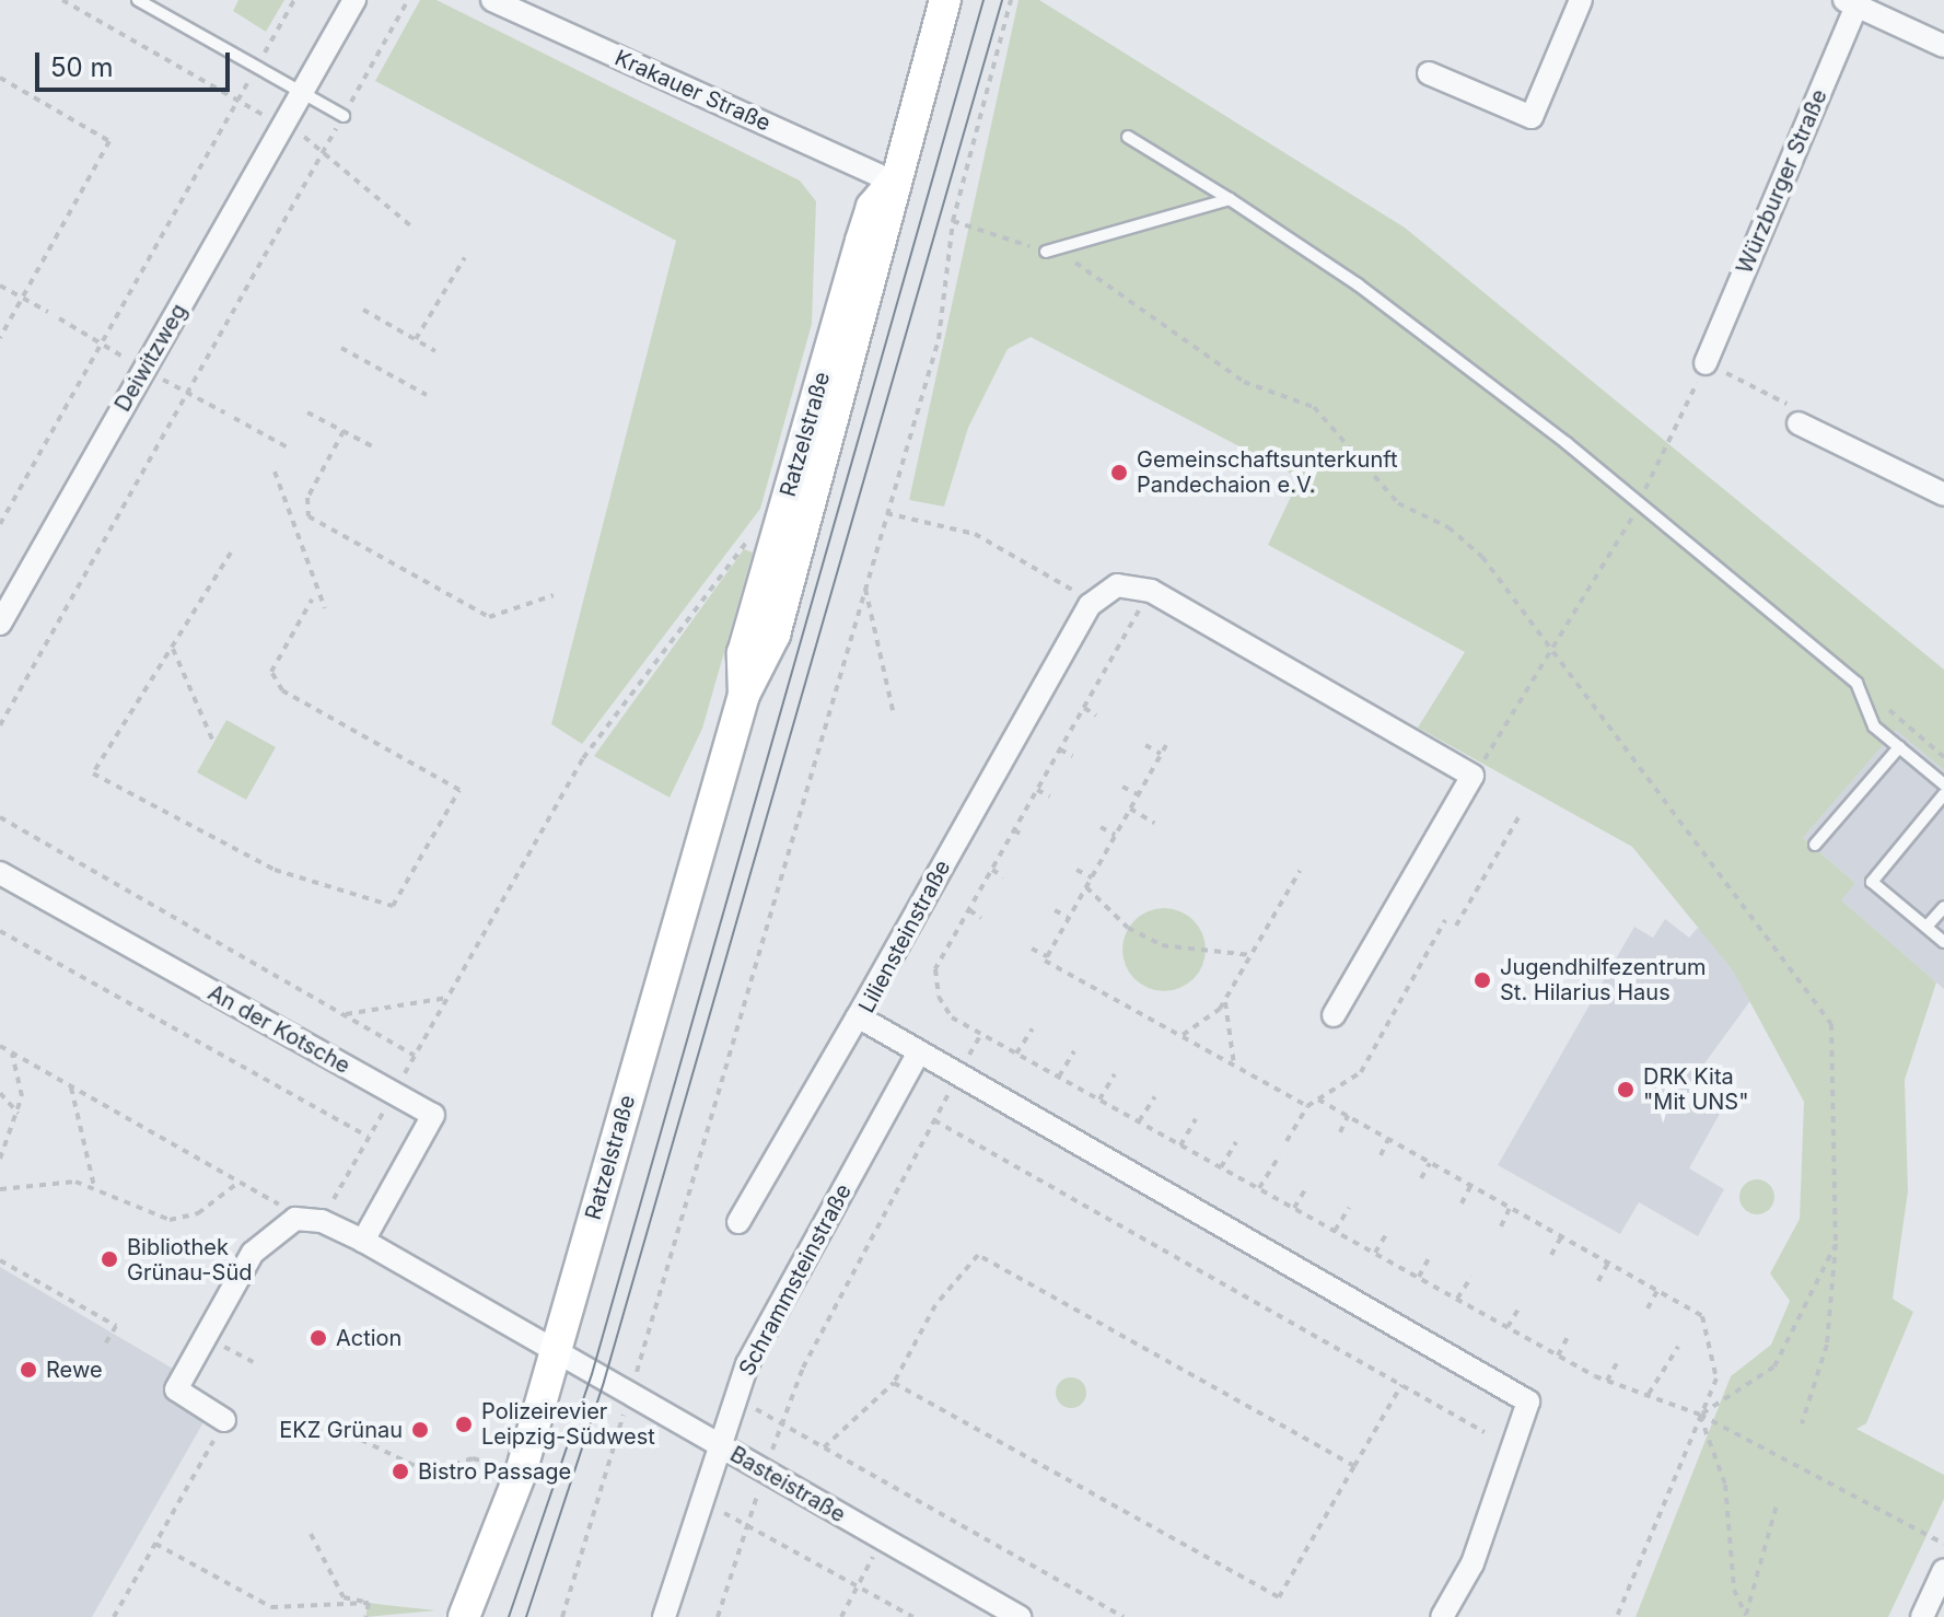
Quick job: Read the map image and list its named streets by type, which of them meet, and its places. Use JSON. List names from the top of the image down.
{
  "streets": {
    "main road": ["Ratzelstraße"],
    "street": [
      "Krakauer Straße",
      "Würzburger Straße",
      "Deiwitzweg",
      "Liliensteinstraße",
      "An der Kotsche",
      "Schrammsteinstraße",
      "Basteistraße"
    ]
  },
  "crossings": [
    ["Krakauer Straße", "Ratzelstraße"],
    ["Ratzelstraße", "Basteistraße"],
    ["Liliensteinstraße", "Schrammsteinstraße"],
    ["Schrammsteinstraße", "Basteistraße"]
  ],
  "places": [
    "Gemeinschaftsunterkunft Pandechaion e.V.",
    "Jugendhilfezentrum St. Hilarius Haus",
    "DRK Kita \"Mit UNS\"",
    "Bibliothek Grünau-Süd",
    "Action",
    "Rewe",
    "Polizeirevier Leipzig-Südwest",
    "EKZ Grünau",
    "Bistro Passage"
  ],
  "scale_bar": "50 m"
}
